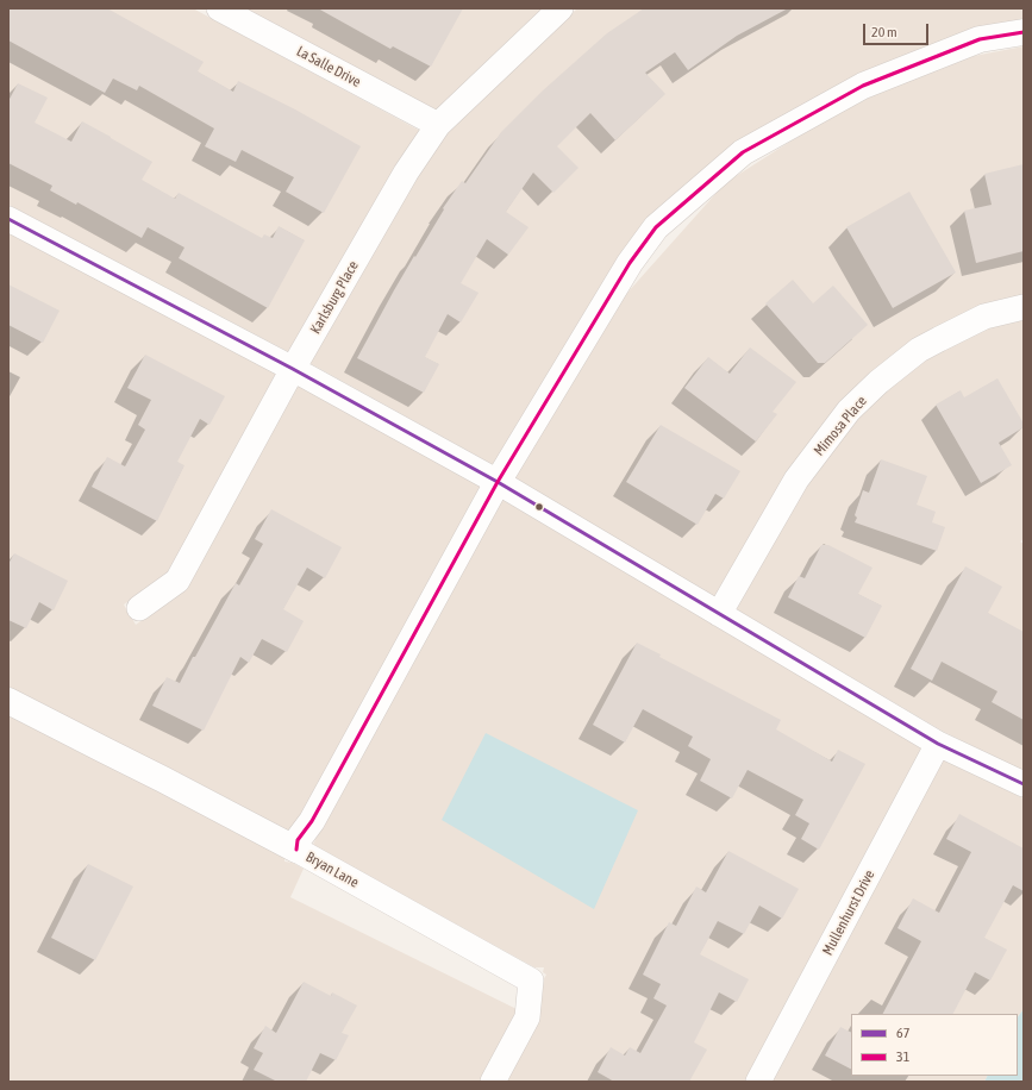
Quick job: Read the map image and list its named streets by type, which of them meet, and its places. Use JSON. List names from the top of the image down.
{
  "streets": {
    "street": [
      "La Salle Drive",
      "Karlsburg Place",
      "Mimosa Place",
      "Bryan Lane",
      "Mullenhurst Drive"
    ]
  },
  "crossings": [
    ["La Salle Drive", "Karlsburg Place"]
  ],
  "lines": ["transit line 31", "transit line 67"],
  "legend": ["67", "31"],
  "scale_bar": "20 m"
}
